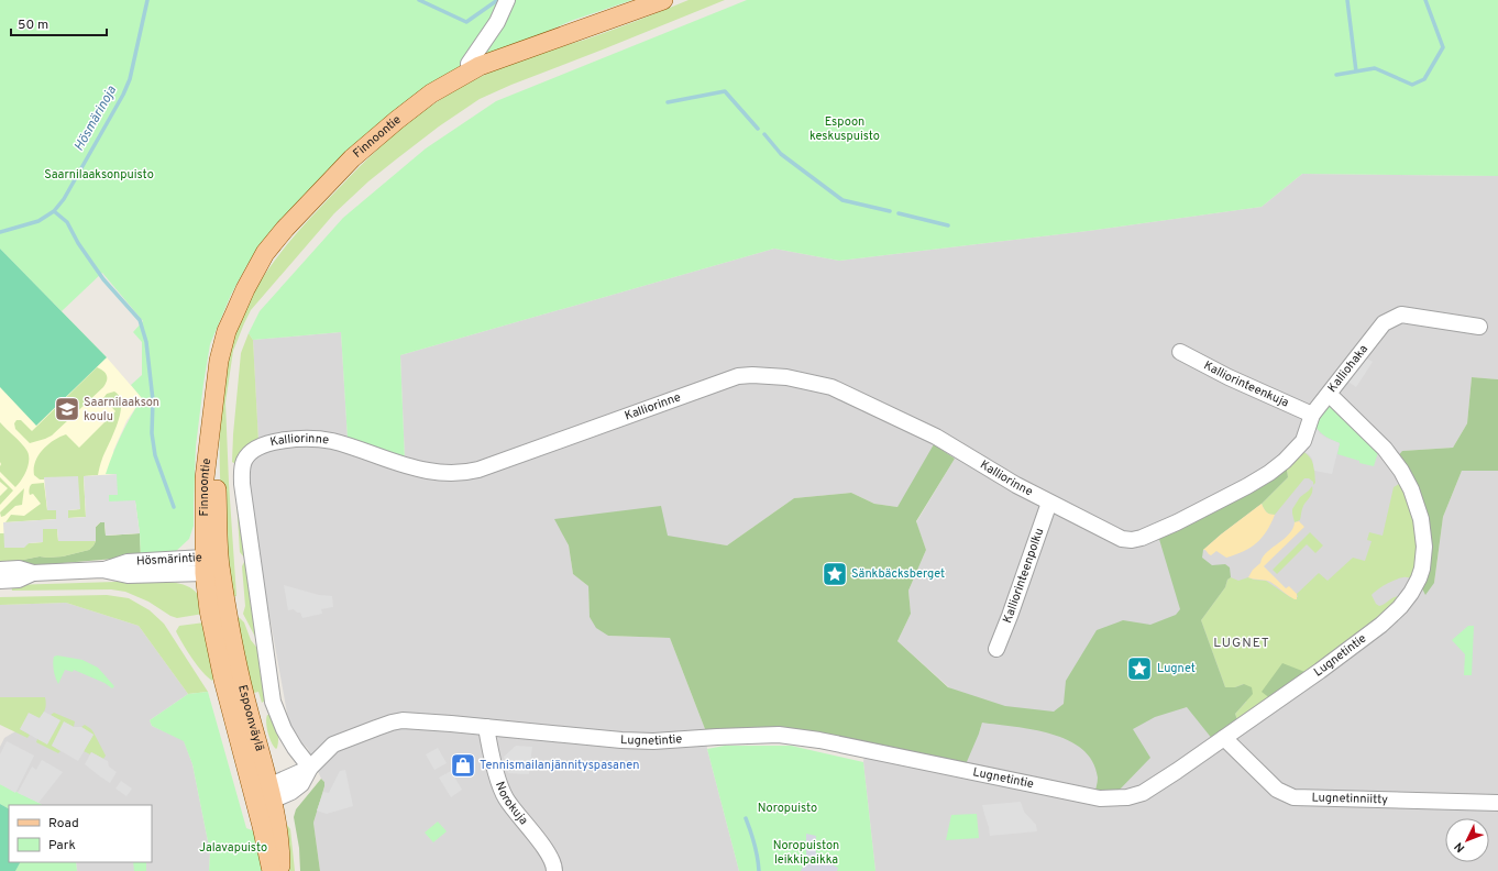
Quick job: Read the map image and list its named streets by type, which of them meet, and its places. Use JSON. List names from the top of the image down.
{
  "streets": {
    "main road": ["Finnoontie", "Espoonväylä"],
    "street": [
      "Kalliohaka",
      "Kalliorinteenkuja",
      "Kalliorinne",
      "Hösmärintie",
      "Kalliorinteenpolku",
      "Lugnetintie",
      "Lugnetinniitty",
      "Norokuja"
    ]
  },
  "crossings": [
    ["Finnoontie", "Hösmärintie"],
    ["Finnoontie", "Espoonväylä"],
    ["Kalliohaka", "Kalliorinteenkuja"],
    ["Kalliohaka", "Kalliorinne"],
    ["Kalliohaka", "Lugnetintie"],
    ["Kalliorinteenkuja", "Kalliorinne"],
    ["Kalliorinne", "Kalliorinteenpolku"],
    ["Kalliorinne", "Lugnetintie"],
    ["Hösmärintie", "Espoonväylä"],
    ["Lugnetintie", "Espoonväylä"],
    ["Lugnetintie", "Lugnetinniitty"],
    ["Lugnetintie", "Norokuja"]
  ],
  "districts": ["LUGNET"],
  "water": ["Hösmärinoja"],
  "parks": [
    "Espoon keskuspuisto",
    "Saarnilaaksonpuisto",
    "Noropuisto",
    "Noropuiston leikkipaikka",
    "Jalavapuisto"
  ],
  "places": {
    "school or university": ["Saarnilaakson koulu"],
    "place": ["Sänkbäcksberget", "Lugnet"],
    "shop": ["Tennismailanjännityspasanen"]
  },
  "legend": ["Road", "Park"],
  "scale_bar": "50 m",
  "north": "bottom left"
}
